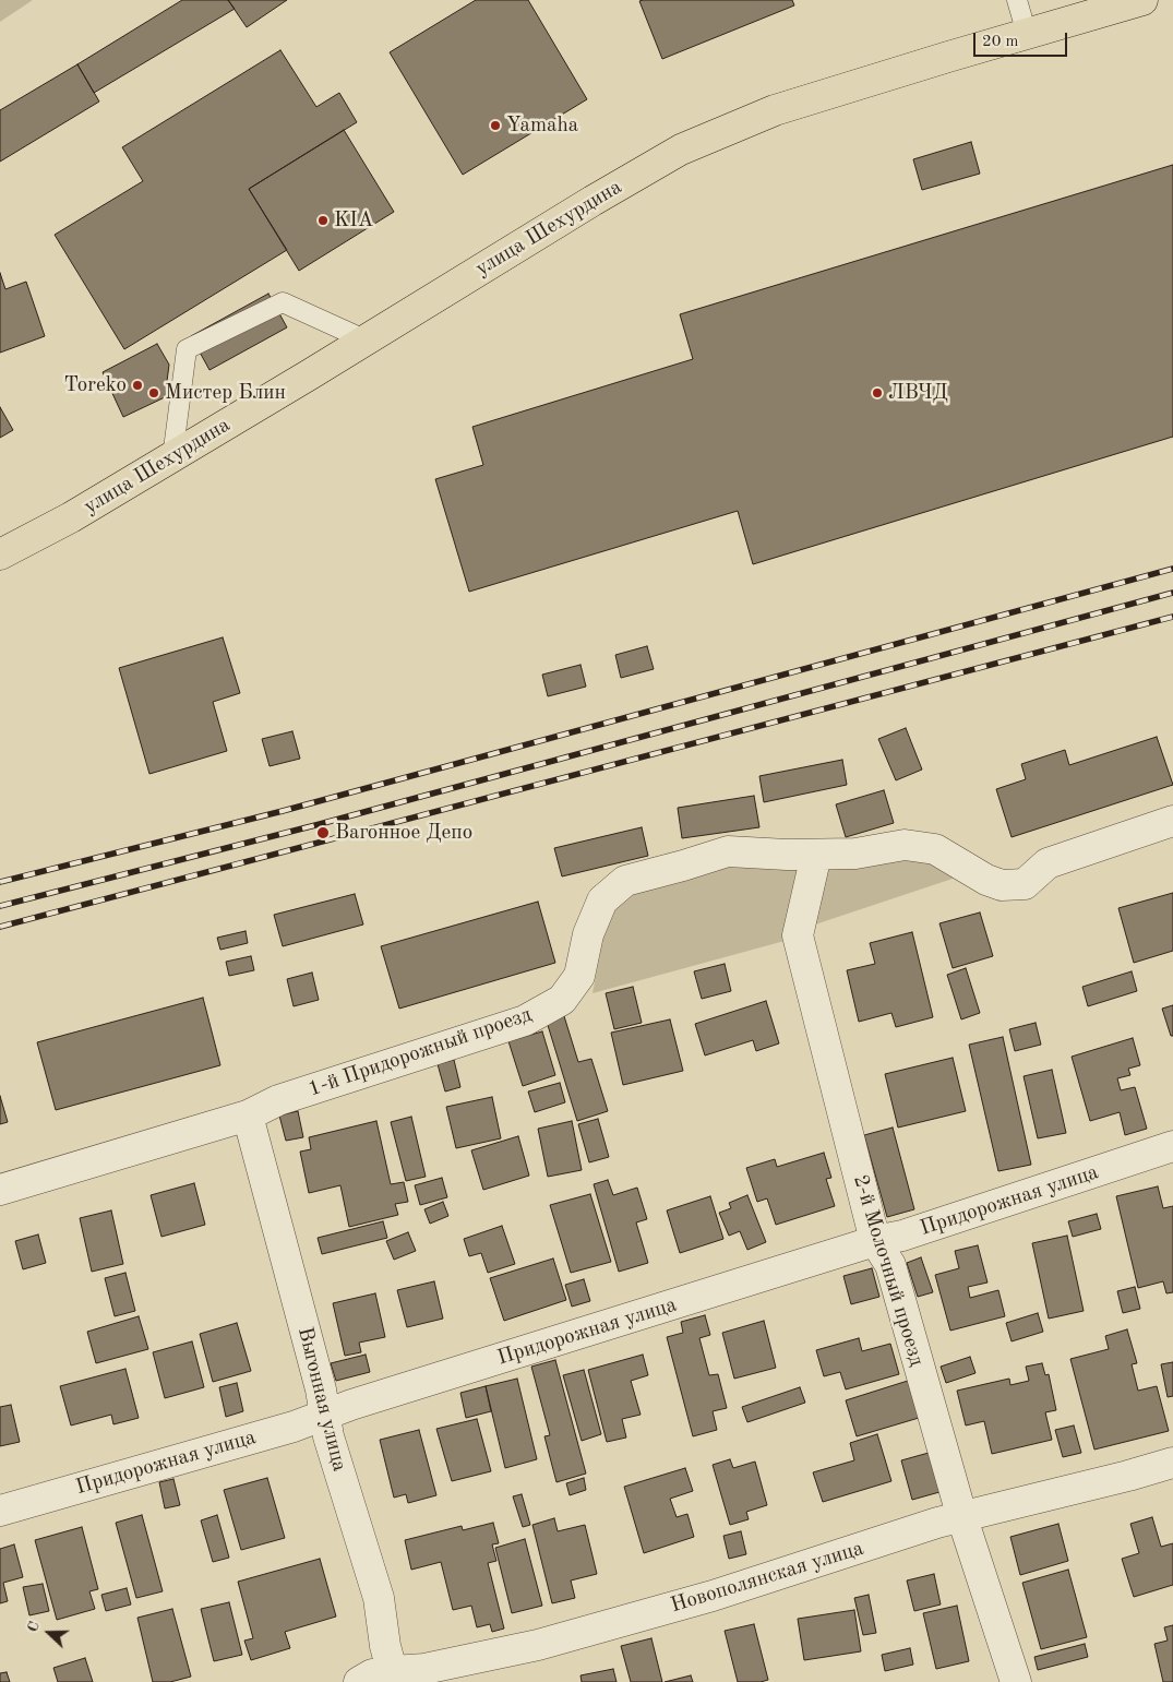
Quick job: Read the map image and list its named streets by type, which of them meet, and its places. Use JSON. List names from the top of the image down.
{
  "streets": {
    "main road": ["улица Шехурдина"],
    "street": [
      "1-й Придорожный проезд",
      "Придорожная улица",
      "2-й Молочный проезд",
      "Выгонная улица",
      "Новополянская улица"
    ]
  },
  "crossings": [
    ["1-й Придорожный проезд", "2-й Молочный проезд"],
    ["1-й Придорожный проезд", "Выгонная улица"],
    ["Придорожная улица", "2-й Молочный проезд"],
    ["Придорожная улица", "Выгонная улица"],
    ["2-й Молочный проезд", "Новополянская улица"],
    ["Выгонная улица", "Новополянская улица"]
  ],
  "places": [
    "Yamaha",
    "KIA",
    "Toreko",
    "Мистер Блин",
    "ЛВЧД",
    "Вагонное Депо"
  ],
  "scale_bar": "20 m",
  "north": "left"
}
